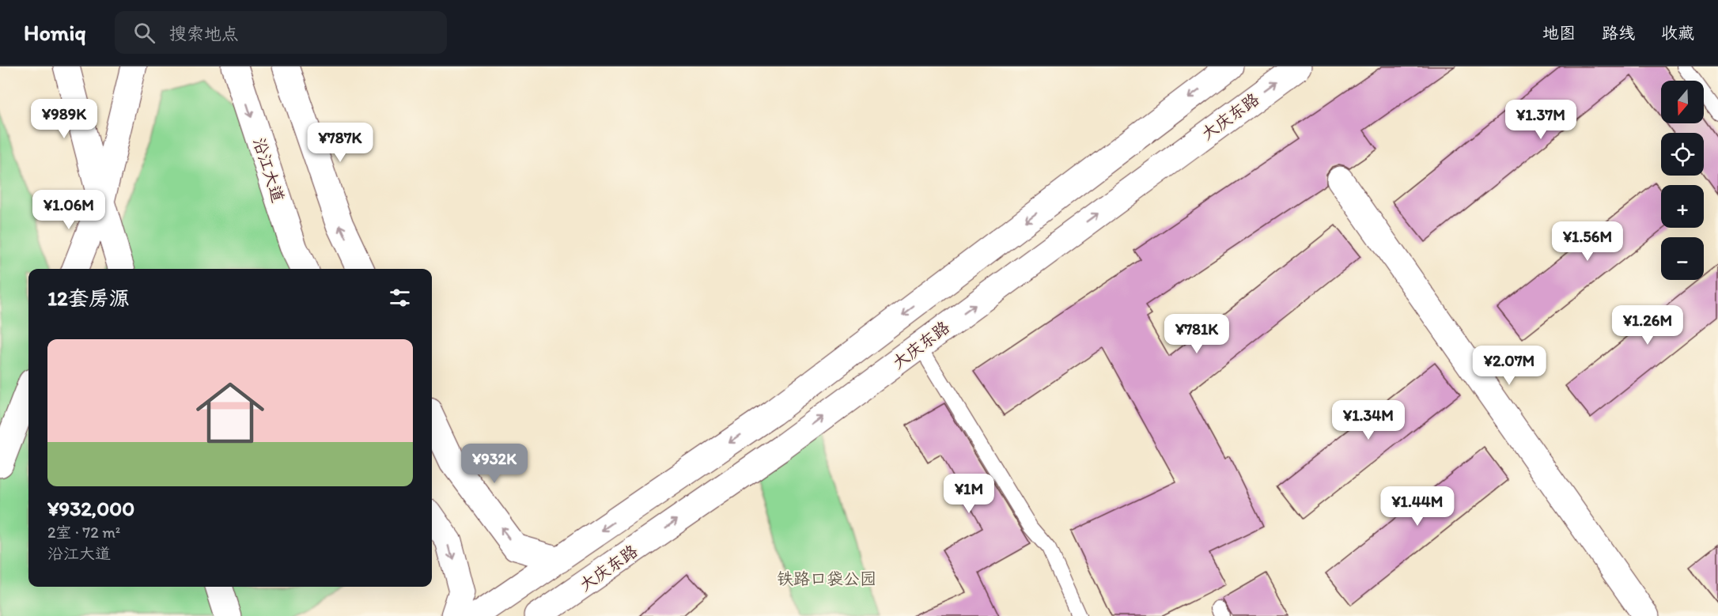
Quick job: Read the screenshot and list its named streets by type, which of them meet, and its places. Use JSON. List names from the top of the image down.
{
  "streets": {
    "main road": ["大庆东路", "沿江大道"]
  },
  "parks": ["铁路口袋公园"],
  "north": "bottom",
  "page": {
    "header": "Homiq",
    "search": "搜索地点",
    "nav": ["地图", "路线", "收藏"],
    "map_buttons": ["+", "−"],
    "price": [
      "¥989K",
      "¥1.37M",
      "¥787K",
      "¥1.06M",
      "¥1.56M",
      "¥1.26M",
      "¥781K",
      "¥2.07M",
      "¥1.34M",
      "¥932K",
      "¥1M",
      "¥1.44M"
    ],
    "heading": "12套房源",
    "list": [
      {
        "name": "¥932,000",
        "note": "2室 · 72 m² · 沿江大道"
      }
    ]
  }
}
